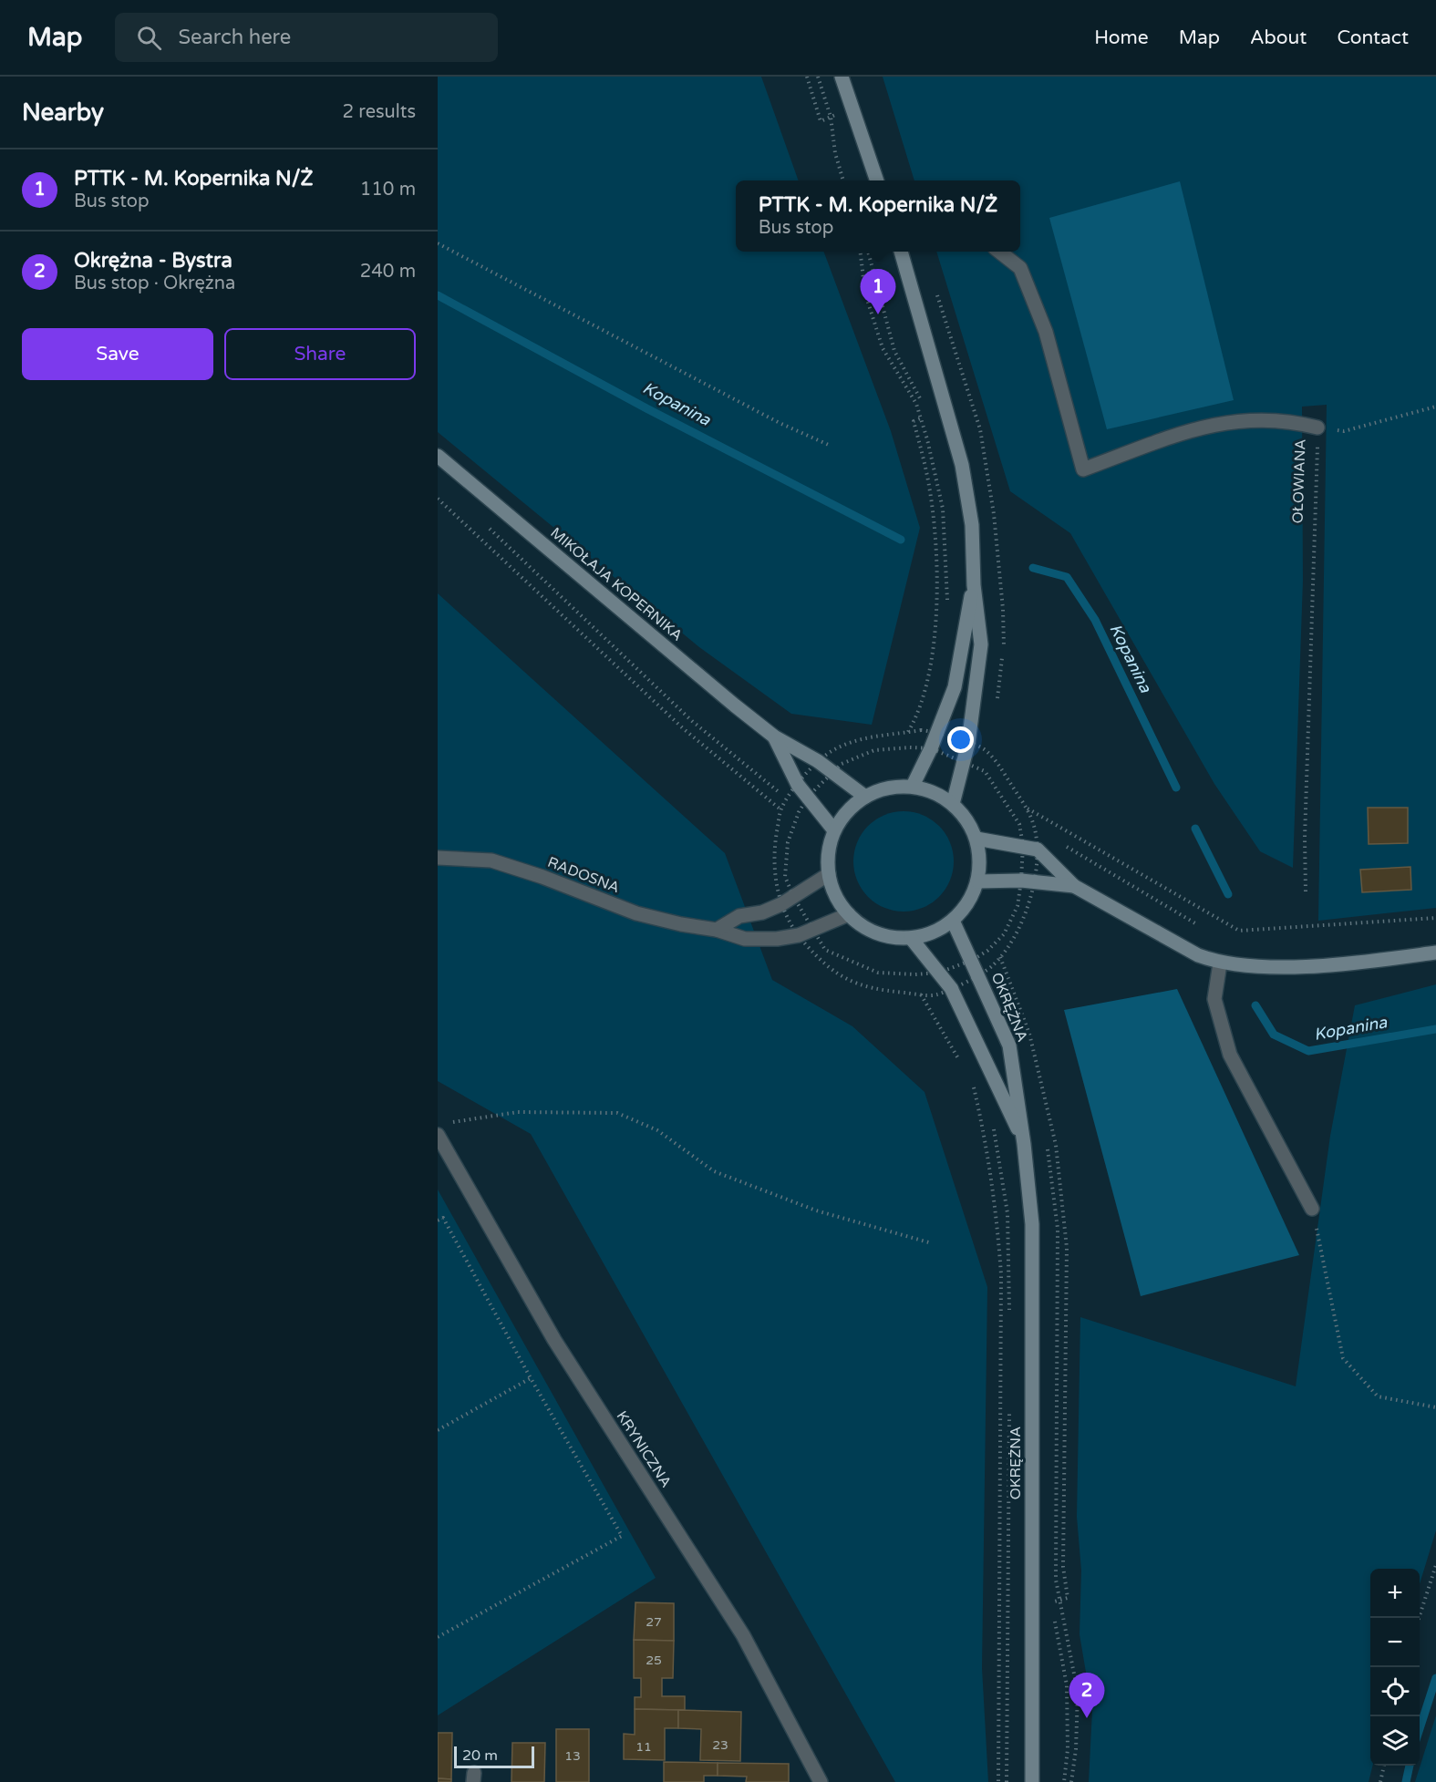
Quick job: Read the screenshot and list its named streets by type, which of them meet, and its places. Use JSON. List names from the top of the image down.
{
  "streets": {
    "street": [
      "OŁOWIANA",
      "MIKOŁAJA KOPERNIKA",
      "RADOSNA",
      "OKRĘŻNA",
      "KRYNICZNA"
    ]
  },
  "crossings": [
    ["MIKOŁAJA KOPERNIKA", "RADOSNA"],
    ["MIKOŁAJA KOPERNIKA", "OKRĘŻNA"],
    ["RADOSNA", "OKRĘŻNA"]
  ],
  "water": ["Kopanina"],
  "house_numbers": [
    "27",
    "25",
    "23",
    "11",
    "13"
  ],
  "scale_bar": "20 m",
  "page": {
    "header": "Map",
    "search": "Search here",
    "nav": [
      "Home",
      "Map",
      "About",
      "Contact"
    ],
    "heading": ["Nearby", "2 results"],
    "list": [
      {
        "mark": "1",
        "name": "PTTK - M. Kopernika N/Ż",
        "note": "Bus stop",
        "value": "110 m"
      },
      {
        "mark": "2",
        "name": "Okrężna - Bystra",
        "note": "Bus stop · Okrężna",
        "value": "240 m"
      }
    ],
    "popup": ["PTTK - M. Kopernika N/Ż", "Bus stop"],
    "pins": ["1", "2"],
    "buttons": ["Save", "Share"],
    "map_buttons": ["+", "−"],
    "scale": "20 m"
  }
}
